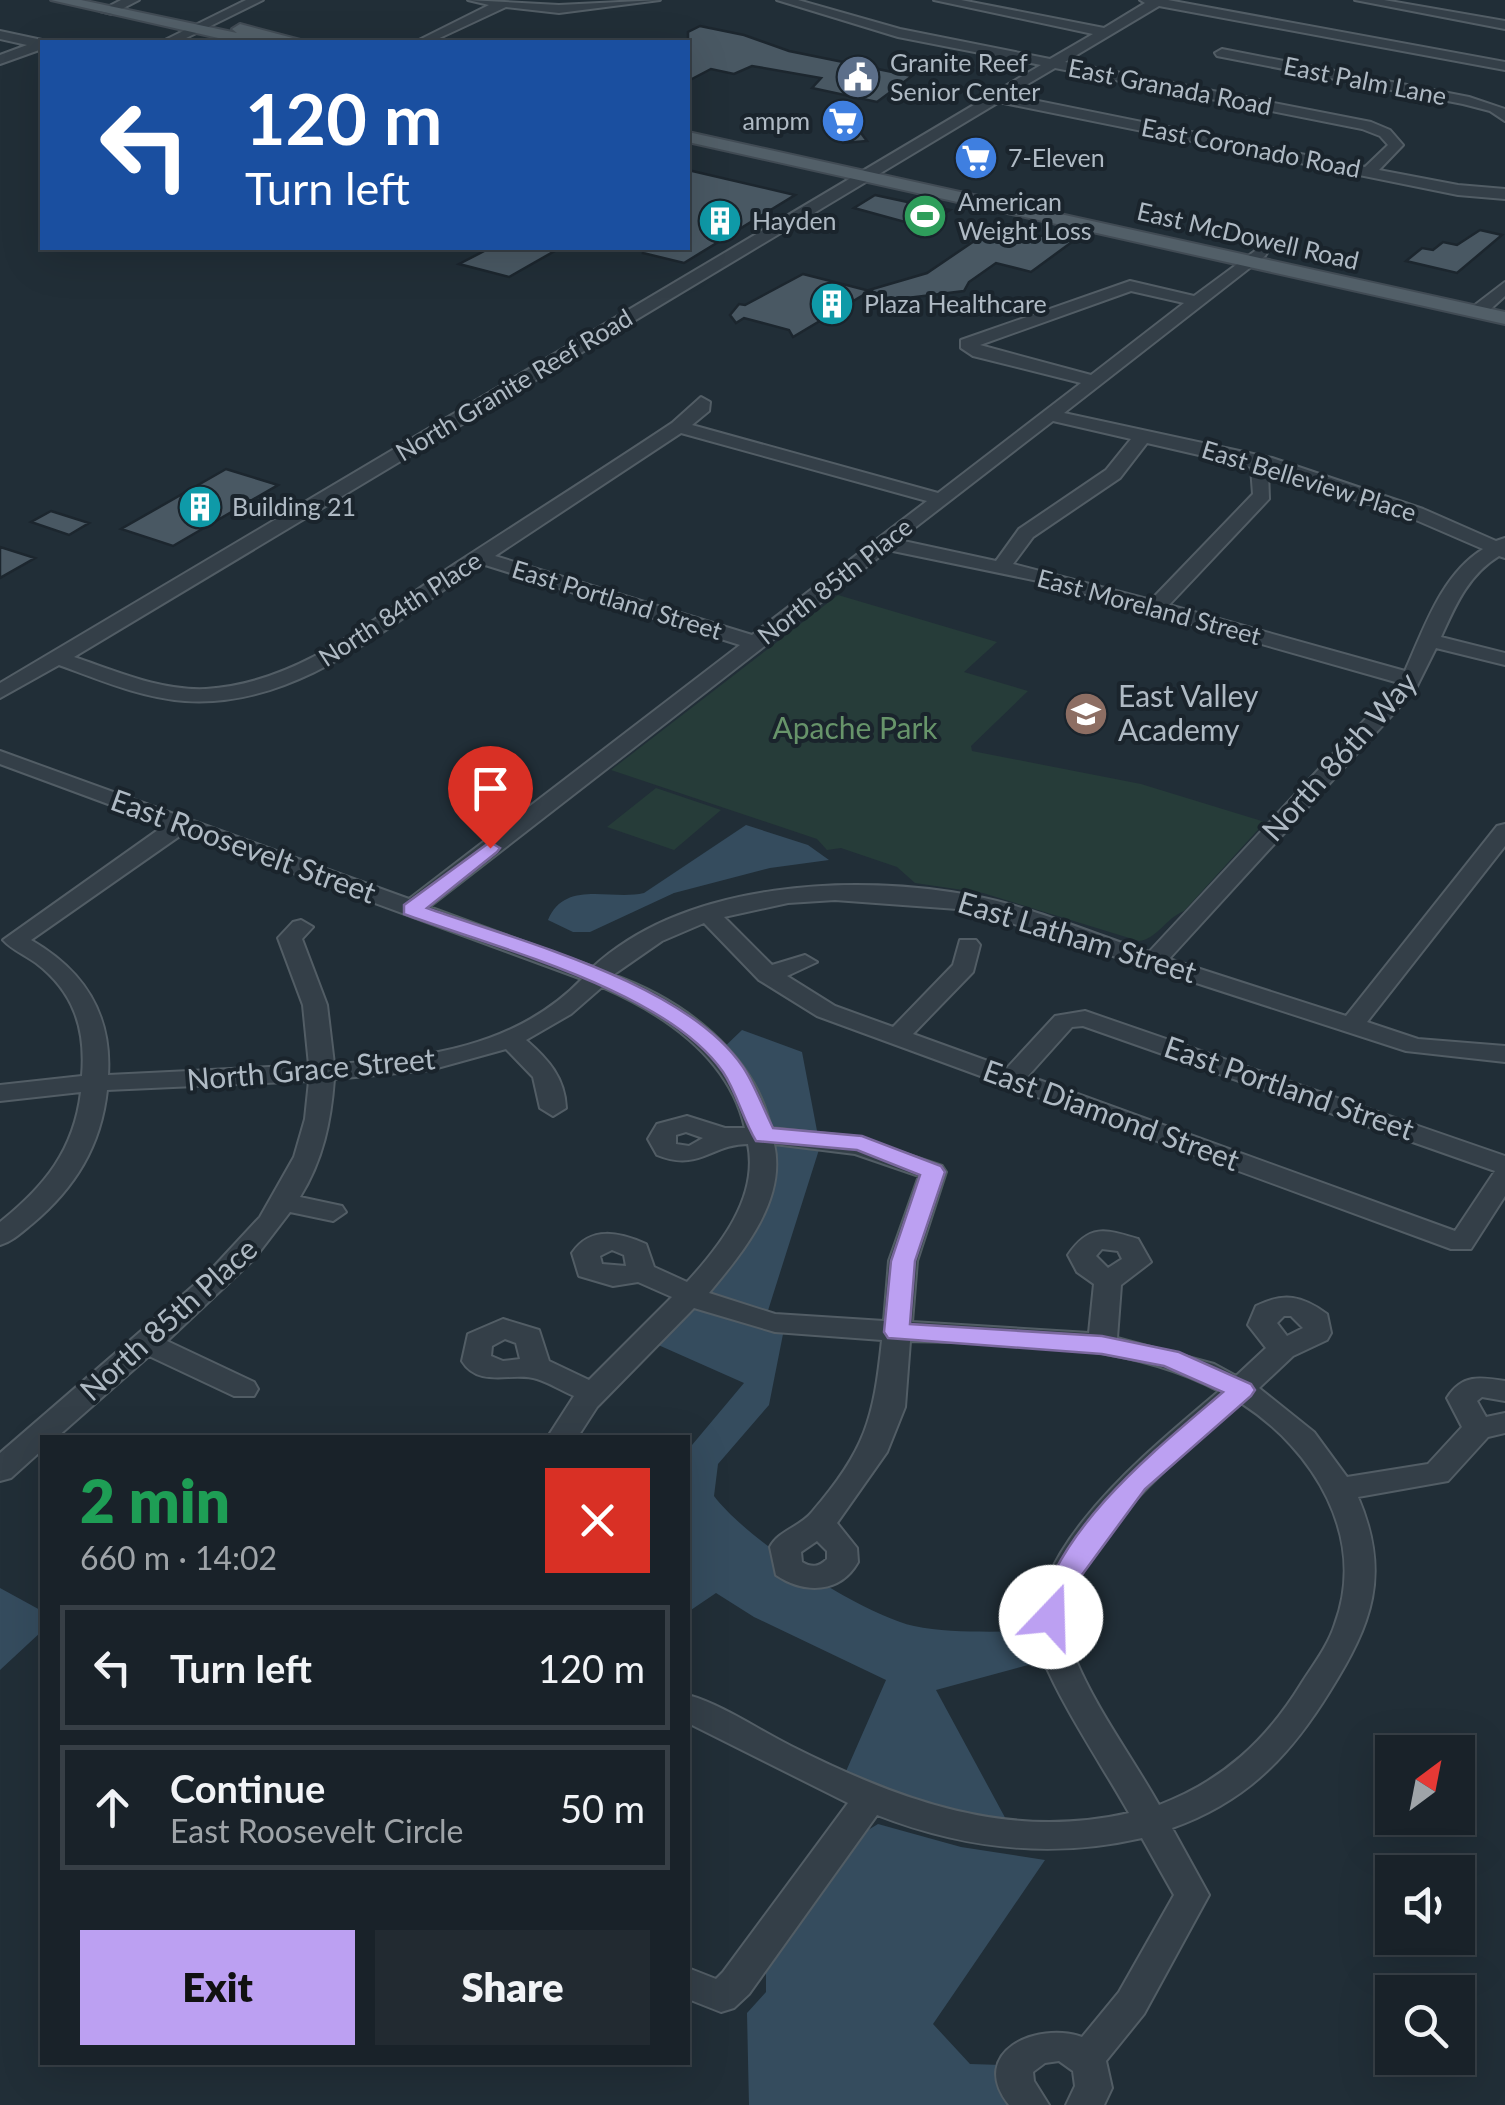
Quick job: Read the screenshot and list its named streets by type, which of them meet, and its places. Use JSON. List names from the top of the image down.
{
  "streets": {
    "main road": ["East McDowell Road"],
    "street": [
      "East Palm Lane",
      "East Granada Road",
      "East Coronado Road",
      "North Granite Reef Road",
      "East Belleview Place",
      "North 85th Place",
      "East Portland Street",
      "East Moreland Street",
      "North 84th Place",
      "North 86th Way",
      "East Roosevelt Street",
      "East Latham Street",
      "North Grace Street",
      "East Diamond Street"
    ]
  },
  "crossings": [
    ["East Granada Road", "East Coronado Road"],
    ["East Granada Road", "North Granite Reef Road"],
    ["East Coronado Road", "North Granite Reef Road"],
    ["East McDowell Road", "North Granite Reef Road"],
    ["East McDowell Road", "North 85th Place"],
    ["North Granite Reef Road", "North 84th Place"],
    ["East Belleview Place", "North 85th Place"],
    ["East Belleview Place", "North 86th Way"],
    ["North 85th Place", "East Portland Street"],
    ["North 85th Place", "East Moreland Street"],
    ["North 85th Place", "East Roosevelt Street"],
    ["North 85th Place", "North Grace Street"],
    ["East Portland Street", "North 84th Place"],
    ["East Portland Street", "East Diamond Street"],
    ["East Moreland Street", "North 86th Way"],
    ["North 86th Way", "East Latham Street"],
    ["East Roosevelt Street", "East Latham Street"],
    ["East Roosevelt Street", "North Grace Street"],
    ["East Latham Street", "North Grace Street"],
    ["East Latham Street", "East Diamond Street"]
  ],
  "parks": ["Apache Park"],
  "places": {
    "public building": ["Granite Reef Senior Center"],
    "supermarket": ["ampm", "7-Eleven"],
    "sports": ["American Weight Loss"],
    "building": ["Hayden", "Plaza Healthcare", "Building 21"],
    "school or university": ["East Valley Academy"]
  },
  "north": "top right",
  "page": {
    "turn": ["120 m", "Turn left"],
    "heading": ["2 min", "660 m · 14:02"],
    "list": [
      {
        "name": "Turn left",
        "value": "120 m"
      },
      {
        "name": "Continue",
        "note": "East Roosevelt Circle",
        "value": "50 m"
      }
    ],
    "buttons": ["Exit", "Share"]
  }
}
